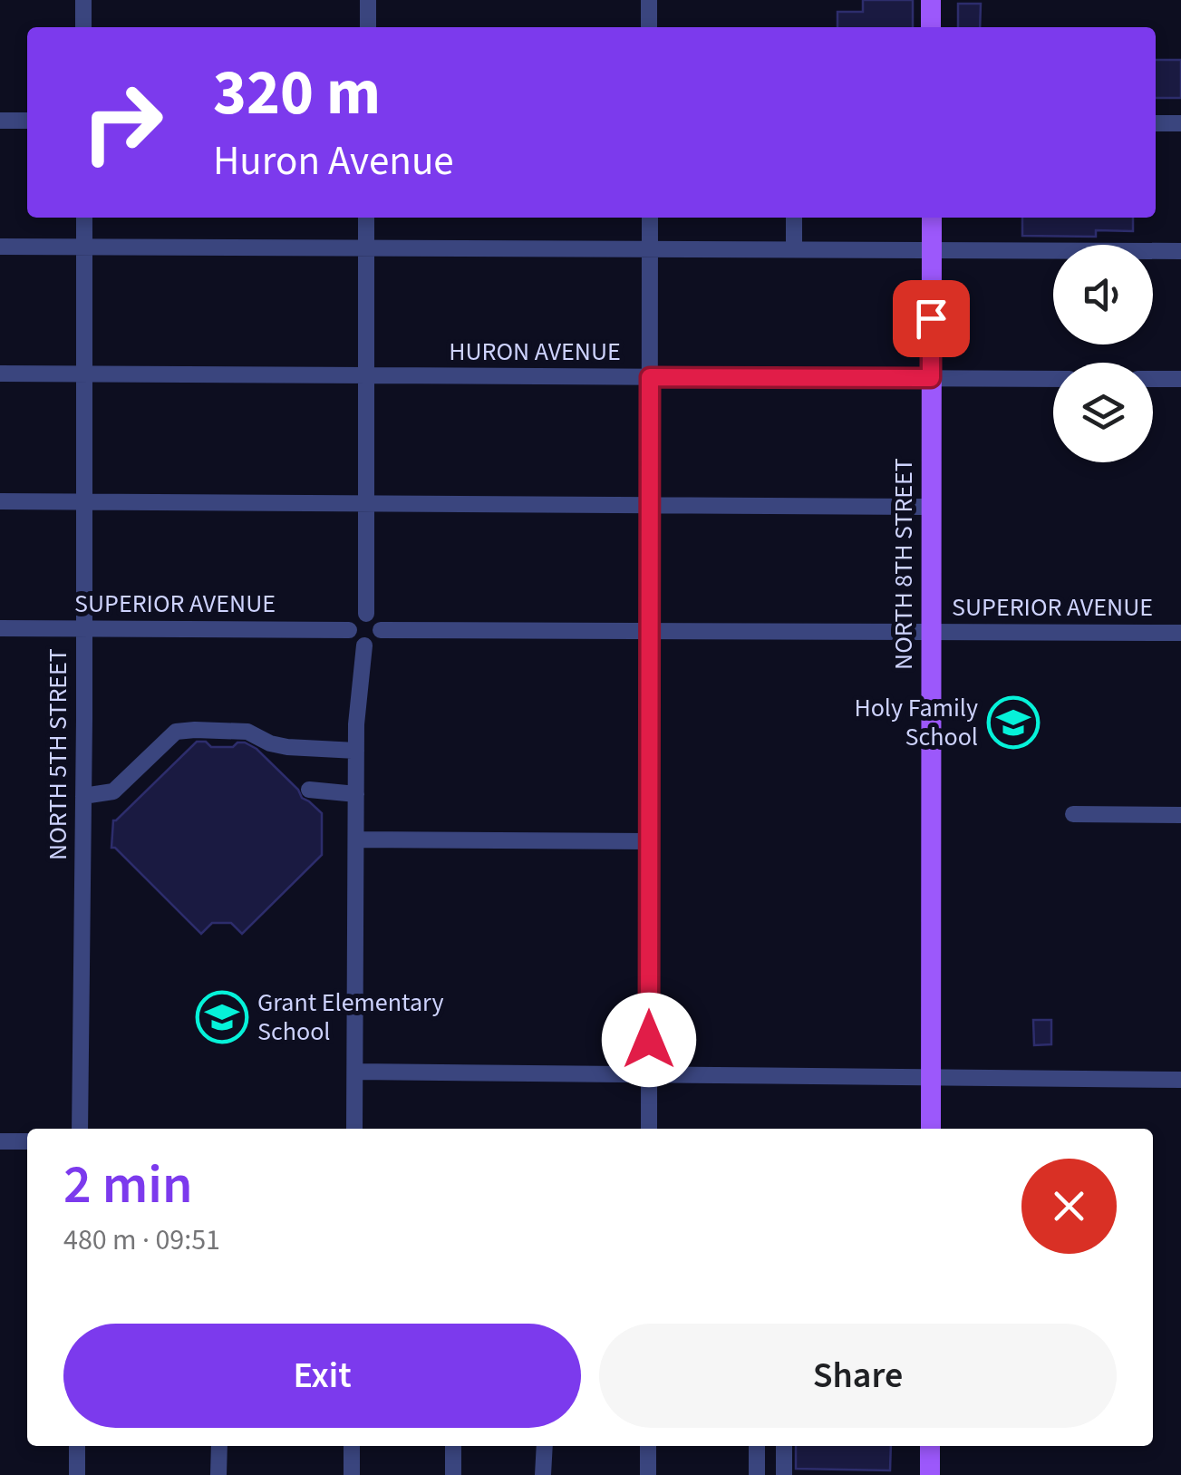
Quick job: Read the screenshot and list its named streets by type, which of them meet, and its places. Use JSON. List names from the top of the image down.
{
  "streets": {
    "main road": ["NORTH 8TH STREET"],
    "street": ["HURON AVENUE", "SUPERIOR AVENUE", "NORTH 5TH STREET"]
  },
  "crossings": [
    ["HURON AVENUE", "NORTH 8TH STREET"],
    ["HURON AVENUE", "NORTH 5TH STREET"],
    ["NORTH 8TH STREET", "SUPERIOR AVENUE"],
    ["SUPERIOR AVENUE", "NORTH 5TH STREET"]
  ],
  "places": {
    "school or university": ["Holy Family School", "Grant Elementary School"]
  },
  "page": {
    "turn": ["320 m", "Huron Avenue"],
    "heading": ["2 min", "480 m · 09:51"],
    "buttons": ["Exit", "Share"]
  }
}
